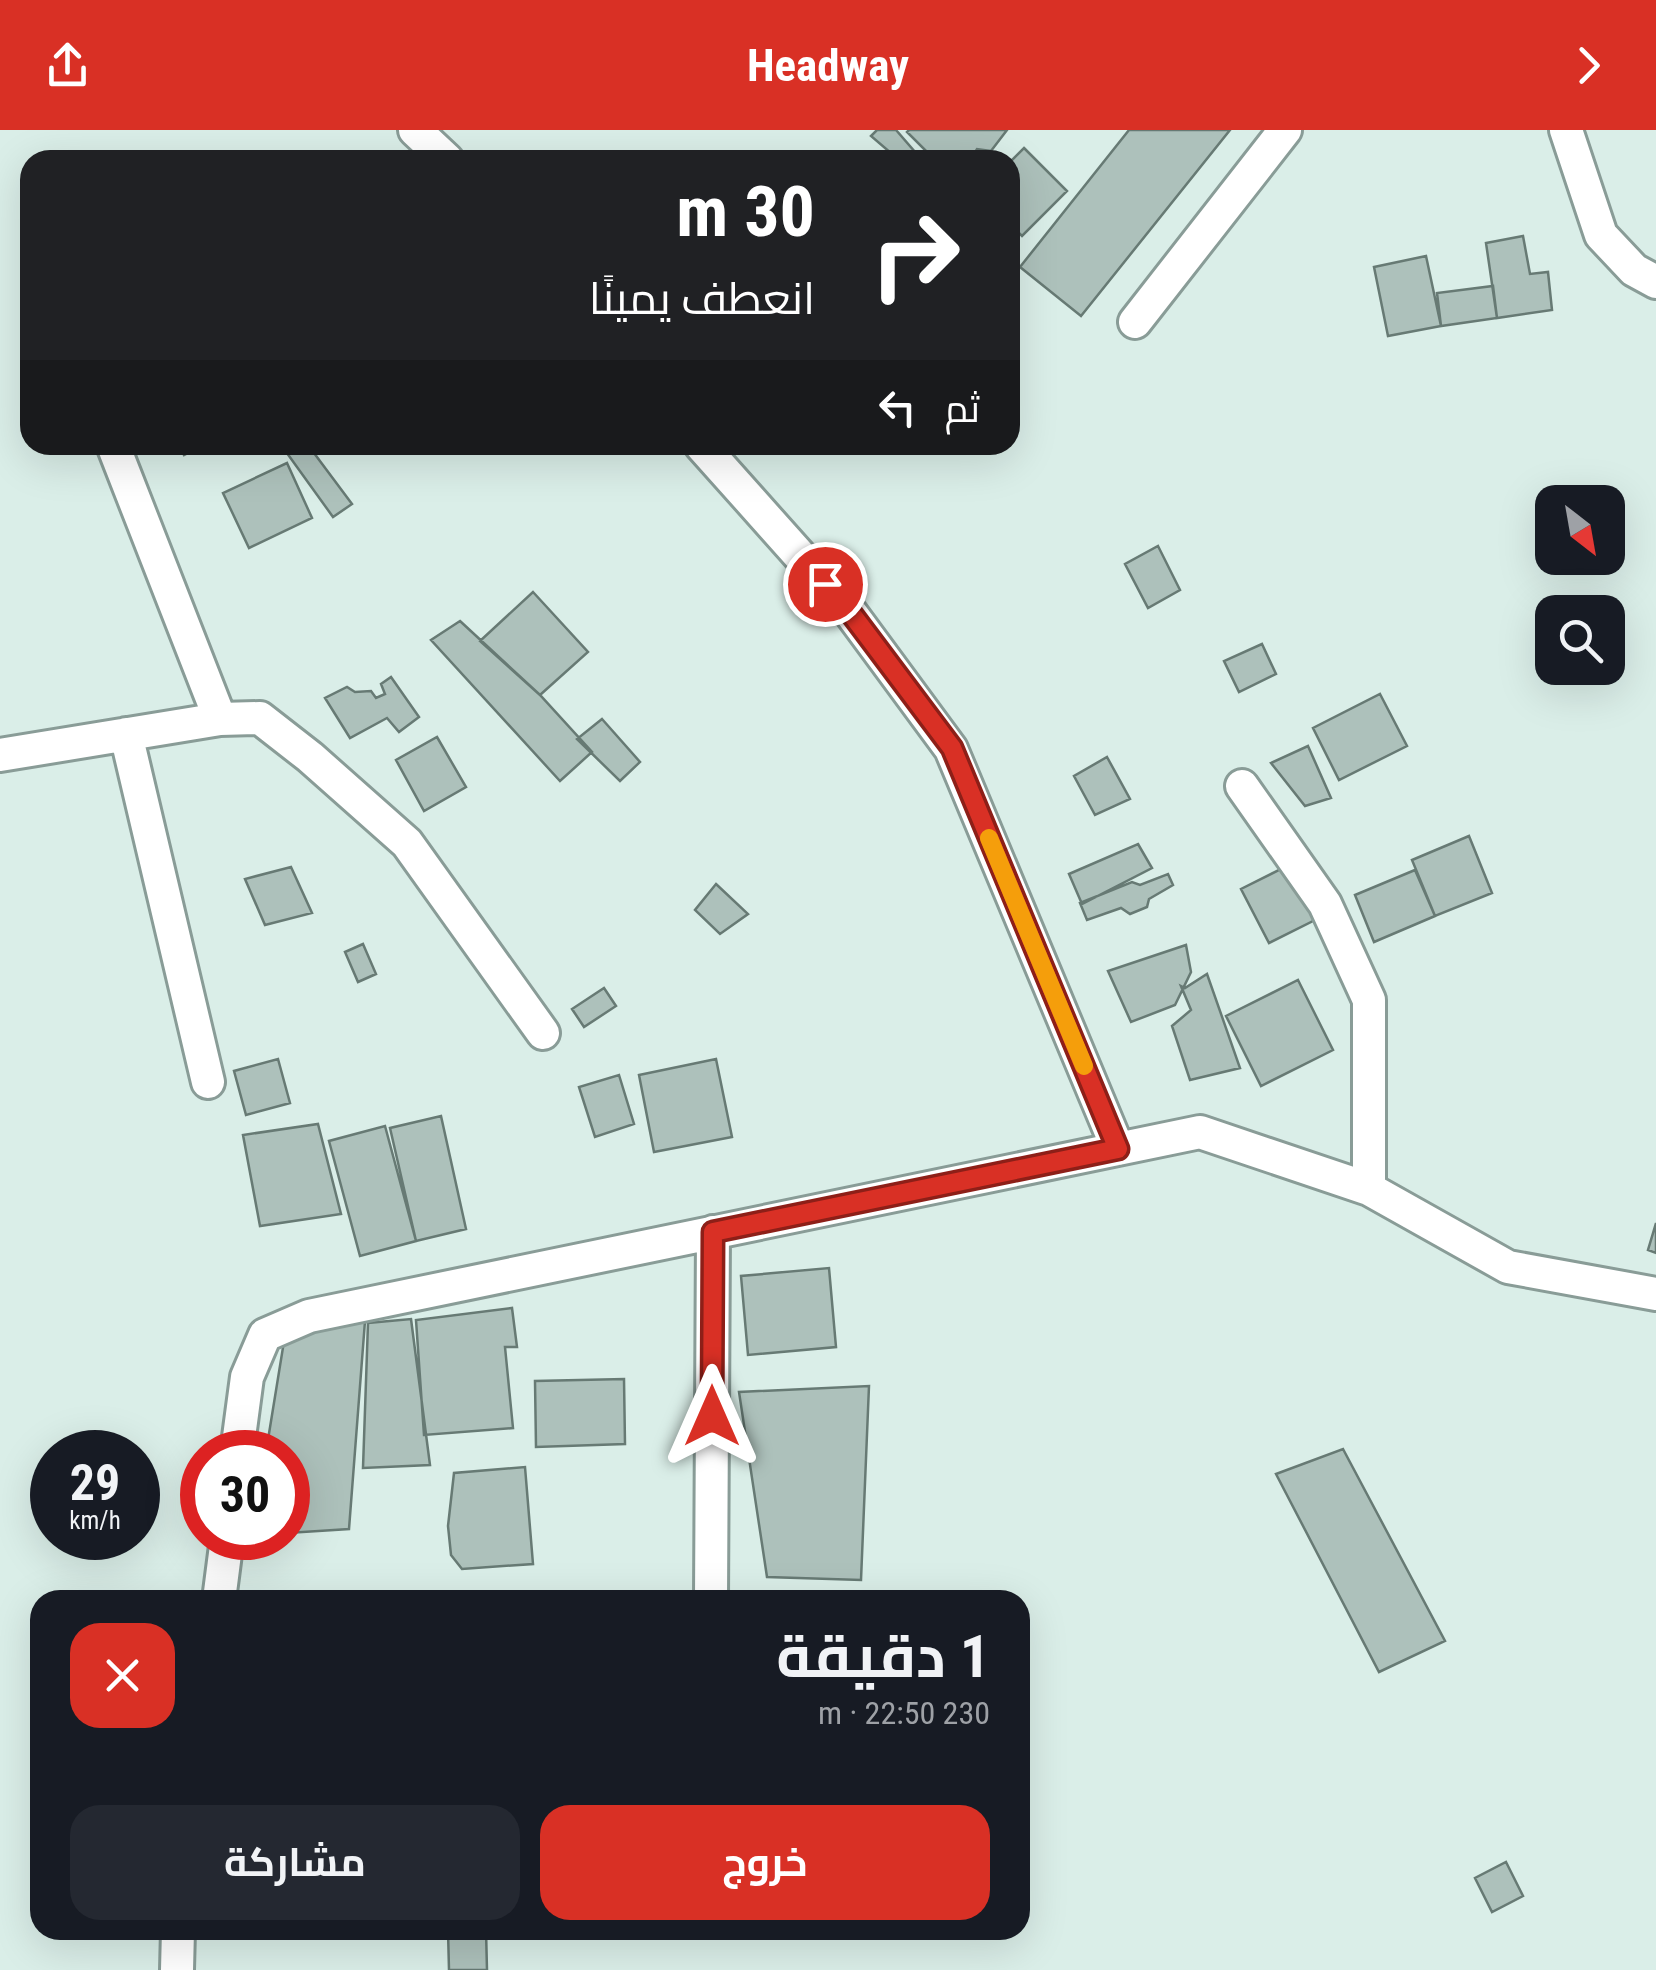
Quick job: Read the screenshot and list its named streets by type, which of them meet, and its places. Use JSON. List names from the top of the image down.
{
  "north": "bottom right",
  "page": {
    "header": "Headway",
    "turn": ["30 m", "انعطف يمينًا"],
    "then": "ثم",
    "speed": "29 km/h",
    "limit": "30",
    "heading": ["1 دقيقة", "230 m · 22:50"],
    "buttons": ["خروج", "مشاركة"]
  }
}
